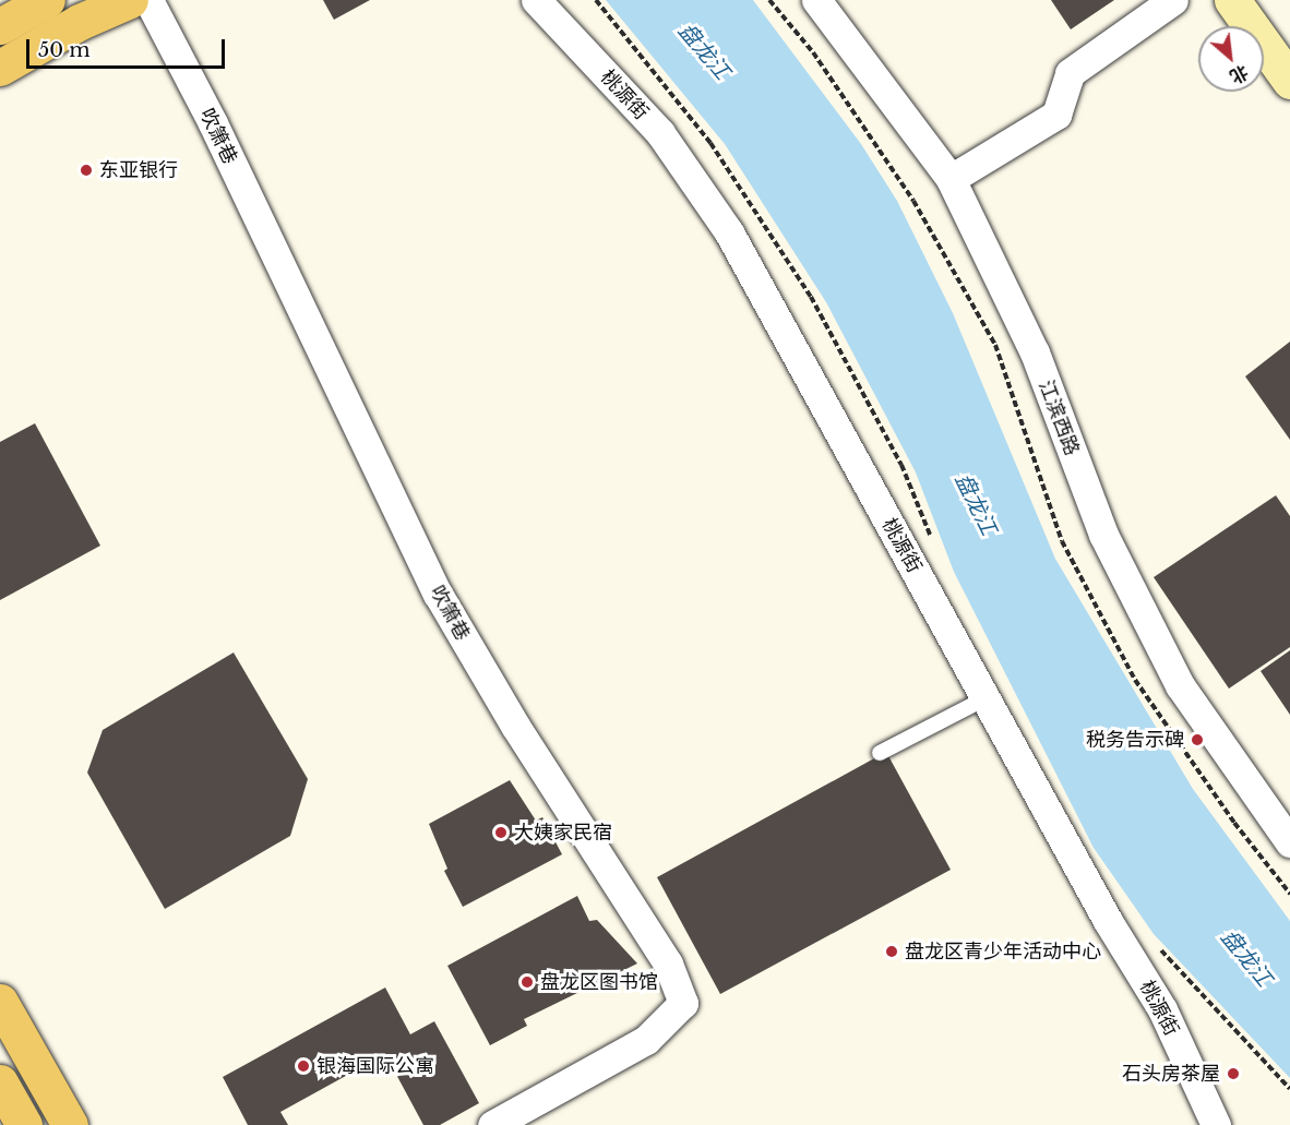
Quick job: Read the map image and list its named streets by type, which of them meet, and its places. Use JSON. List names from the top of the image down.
{
  "streets": {
    "street": ["桃源街", "吹箫巷", "江滨西路"]
  },
  "water": ["盘龙江"],
  "places": [
    "东亚银行",
    "税务告示碑",
    "大姨家民宿",
    "盘龙区青少年活动中心",
    "盘龙区图书馆",
    "银海国际公寓",
    "石头房茶屋"
  ],
  "scale_bar": "50 m",
  "north": "bottom right"
}
